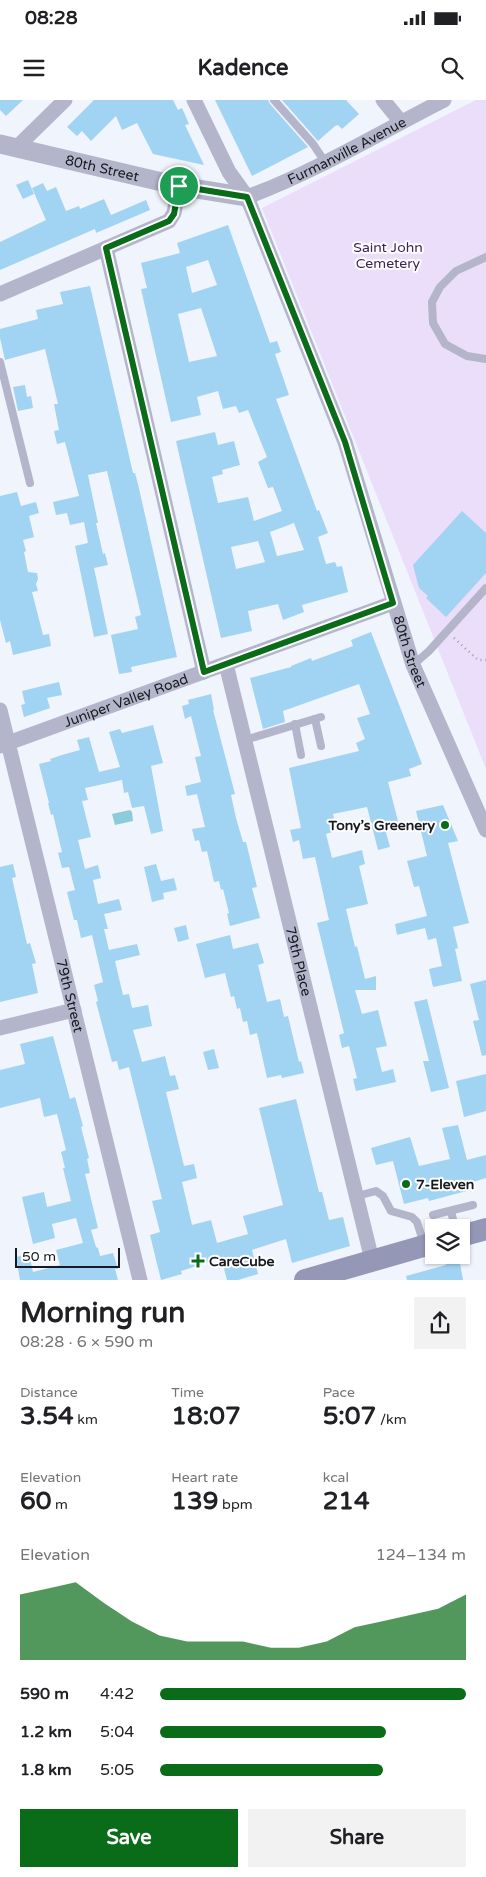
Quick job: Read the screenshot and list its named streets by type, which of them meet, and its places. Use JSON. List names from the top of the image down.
{
  "streets": {
    "street": [
      "Furmanville Avenue",
      "80th Street",
      "Juniper Valley Road",
      "79th Place",
      "79th Street"
    ]
  },
  "crossings": [
    ["Furmanville Avenue", "80th Street"],
    ["80th Street", "Juniper Valley Road"],
    ["Juniper Valley Road", "79th Place"],
    ["Juniper Valley Road", "79th Street"]
  ],
  "parks": ["Saint John Cemetery"],
  "places": {
    "other": ["Tony’s Greenery", "7-Eleven"],
    "health": ["CareCube"]
  },
  "scale_bar": "50 m",
  "page": {
    "status": "08:28",
    "header": "Kadence",
    "scale": "50 m",
    "heading": ["Morning run", "08:28 · 6 × 590 m"],
    "stats": [
      ["Distance", "3.54 km"],
      ["Time", "18:07"],
      ["Pace", "5:07 /km"],
      ["Elevation", "60 m"],
      ["Heart rate", "139 bpm"],
      ["kcal", "214"]
    ],
    "chart": ["Elevation", "124–134 m"],
    "list": [
      {
        "name": "590 m",
        "note": "4:42"
      },
      {
        "name": "1.2 km",
        "note": "5:04"
      },
      {
        "name": "1.8 km",
        "note": "5:05"
      }
    ],
    "buttons": ["Save", "Share"]
  }
}
